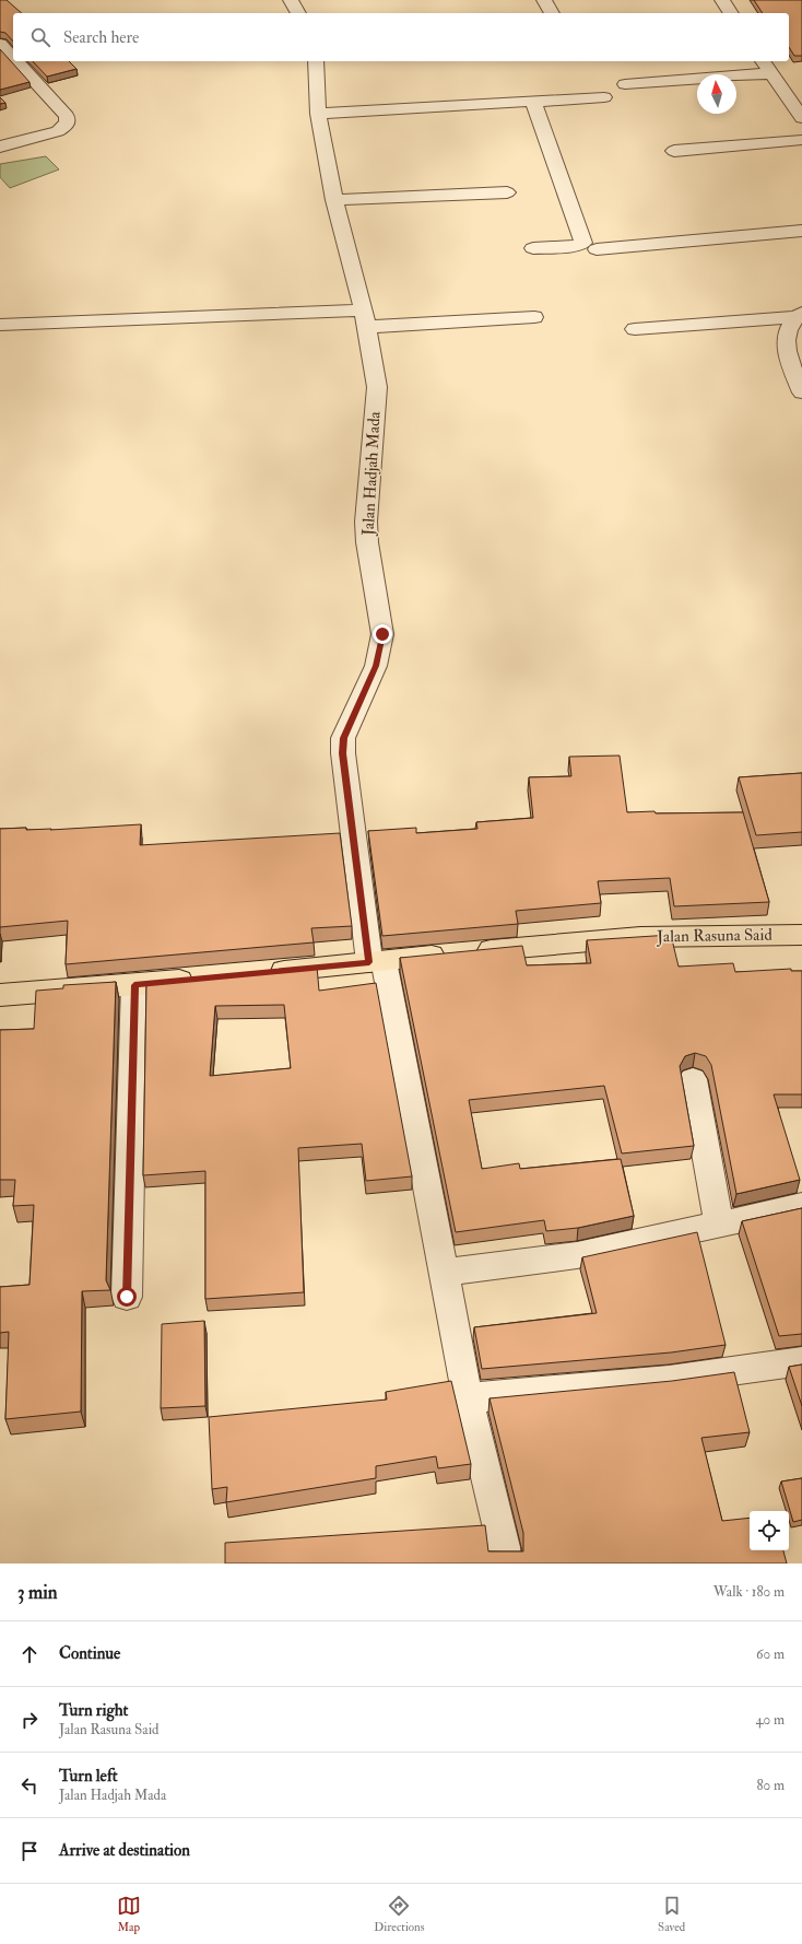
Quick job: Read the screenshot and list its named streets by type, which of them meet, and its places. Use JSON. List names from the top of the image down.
{
  "streets": {
    "main road": ["Jalan Rasuna Said"],
    "street": ["Jalan Hadjah Mada"]
  },
  "crossings": [
    ["Jalan Hadjah Mada", "Jalan Rasuna Said"]
  ],
  "north": "top",
  "page": {
    "search": "Search here",
    "heading": ["3 min", "Walk · 180 m"],
    "list": [
      ["Continue", "60 m"],
      ["Turn right", "Jalan Rasuna Said", "40 m"],
      ["Turn left", "Jalan Hadjah Mada", "80 m"],
      "Arrive at destination"
    ],
    "nav": ["Map", "Directions", "Saved"]
  }
}
